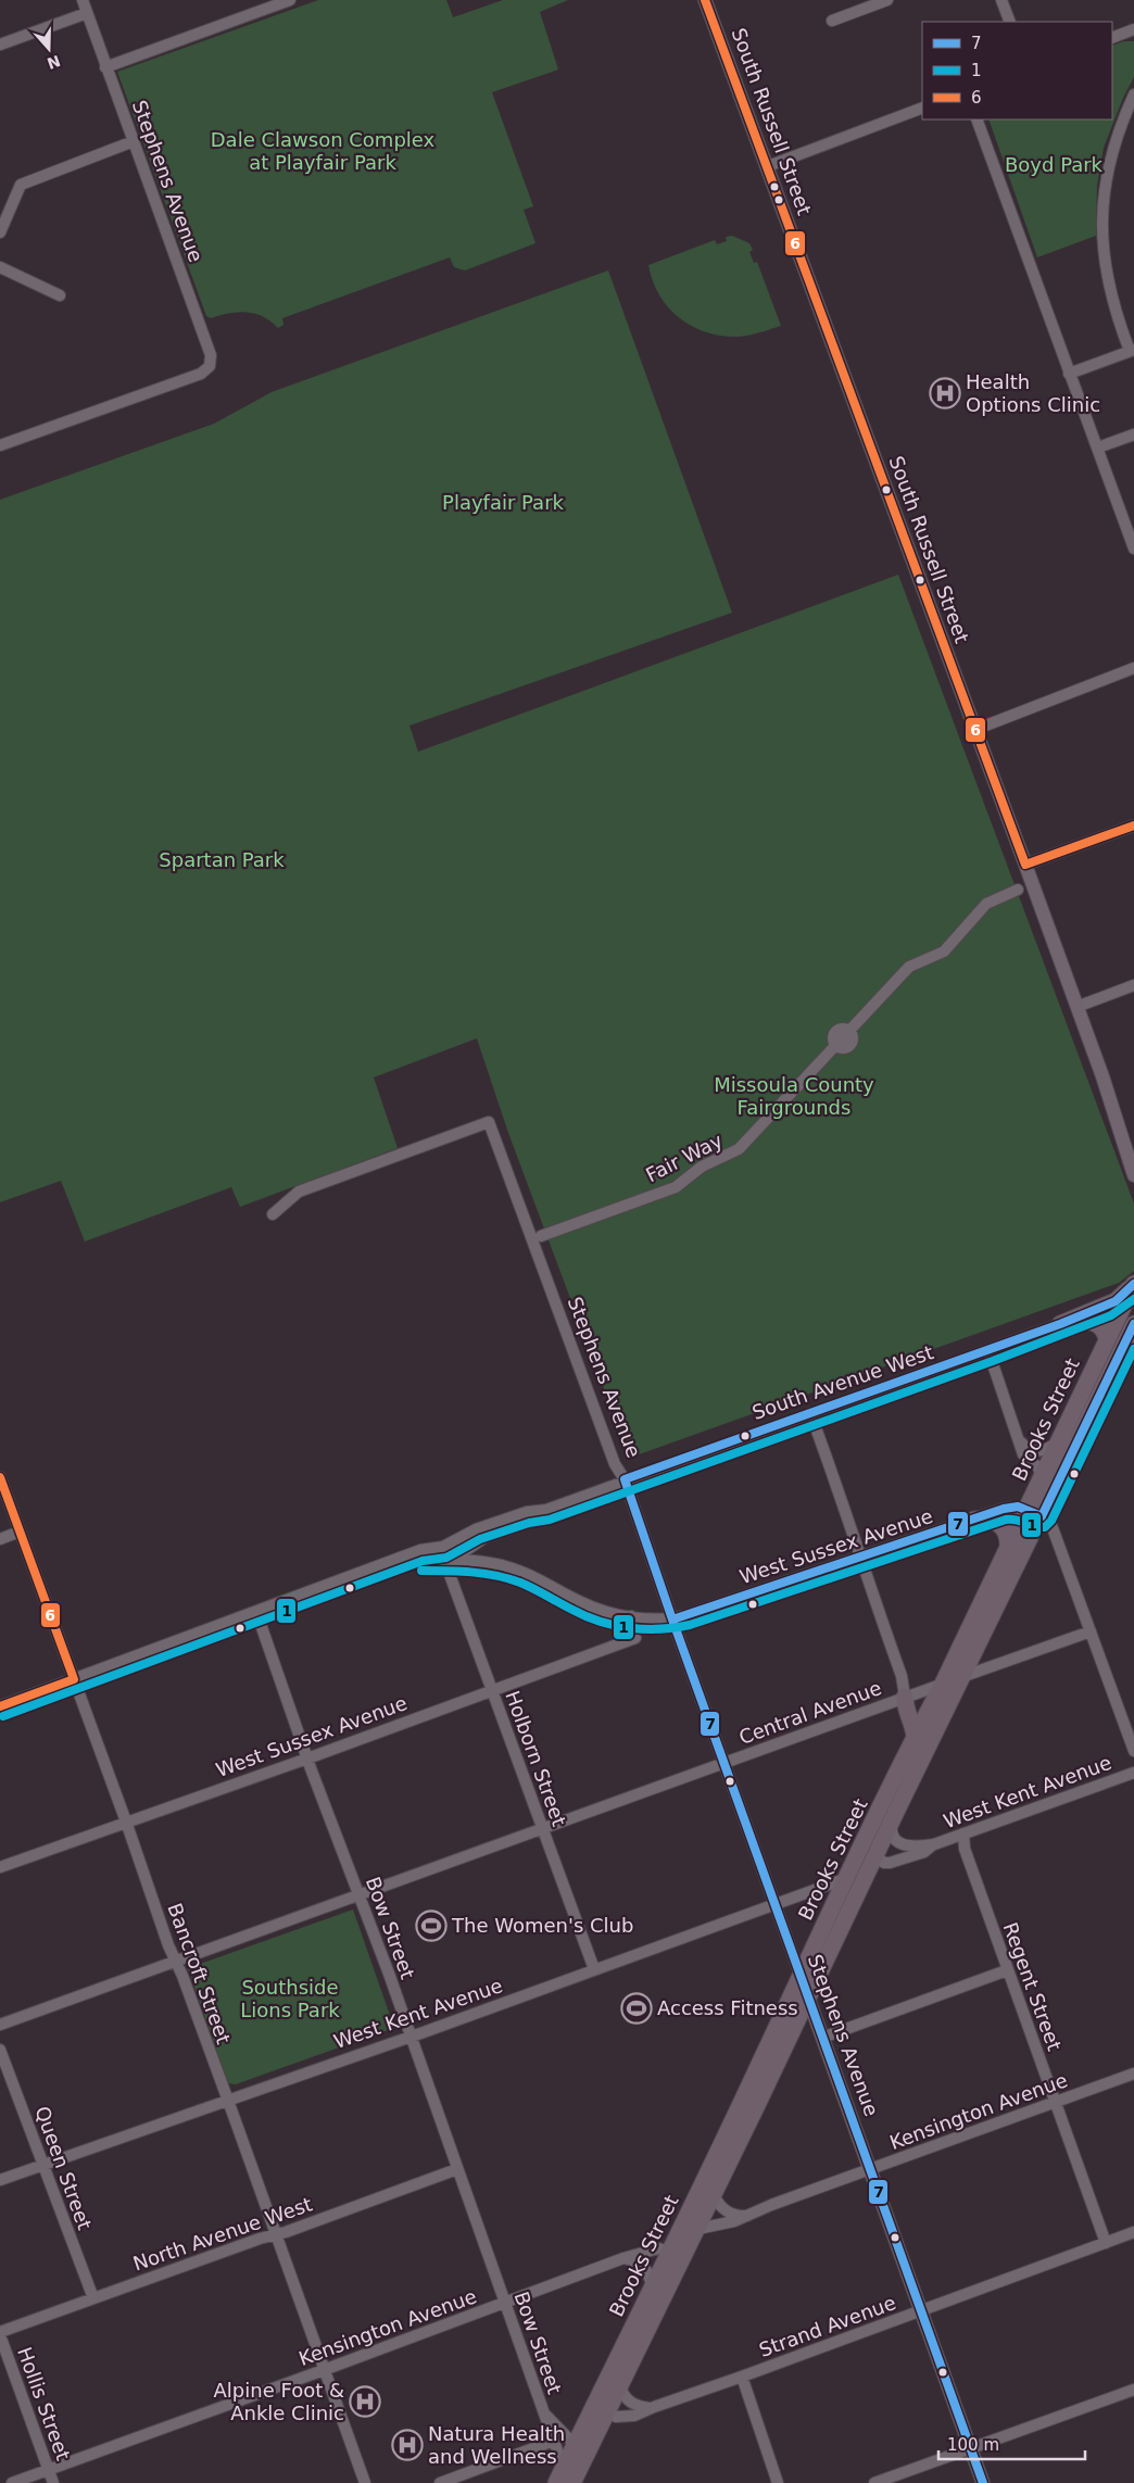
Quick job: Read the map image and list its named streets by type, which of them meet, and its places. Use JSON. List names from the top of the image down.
{
  "streets": {
    "highway": ["Brooks Street"],
    "main road": ["South Russell Street", "Stephens Avenue"],
    "street": [
      "Fair Way",
      "South Avenue West",
      "West Sussex Avenue",
      "Central Avenue",
      "Holborn Street",
      "West Kent Avenue",
      "Bow Street",
      "Bancroft Street",
      "Regent Street",
      "Kensington Avenue",
      "Queen Street",
      "North Avenue West",
      "Strand Avenue",
      "Hollis Street"
    ]
  },
  "crossings": [
    ["Stephens Avenue", "South Avenue West"],
    ["Stephens Avenue", "Brooks Street"],
    ["Stephens Avenue", "West Sussex Avenue"],
    ["Stephens Avenue", "Central Avenue"],
    ["Stephens Avenue", "West Kent Avenue"],
    ["Stephens Avenue", "Kensington Avenue"],
    ["Stephens Avenue", "Strand Avenue"],
    ["South Avenue West", "Holborn Street"],
    ["South Avenue West", "Bow Street"],
    ["South Avenue West", "Bancroft Street"],
    ["Brooks Street", "West Sussex Avenue"],
    ["Brooks Street", "Central Avenue"],
    ["Brooks Street", "West Kent Avenue"],
    ["Brooks Street", "Bow Street"],
    ["Brooks Street", "Kensington Avenue"],
    ["Brooks Street", "Strand Avenue"],
    ["West Sussex Avenue", "Holborn Street"],
    ["West Sussex Avenue", "Bow Street"],
    ["West Sussex Avenue", "Bancroft Street"],
    ["Central Avenue", "Holborn Street"],
    ["Central Avenue", "Bow Street"],
    ["Central Avenue", "Bancroft Street"],
    ["Holborn Street", "West Kent Avenue"],
    ["West Kent Avenue", "Bow Street"],
    ["West Kent Avenue", "Bancroft Street"],
    ["West Kent Avenue", "Regent Street"],
    ["West Kent Avenue", "Queen Street"],
    ["Bow Street", "Kensington Avenue"],
    ["Bow Street", "North Avenue West"],
    ["Bancroft Street", "Kensington Avenue"],
    ["Bancroft Street", "North Avenue West"],
    ["Regent Street", "Kensington Avenue"],
    ["Regent Street", "Strand Avenue"],
    ["Kensington Avenue", "Hollis Street"],
    ["Queen Street", "North Avenue West"],
    ["North Avenue West", "Hollis Street"]
  ],
  "parks": [
    "Dale Clawson Complex at Playfair Park",
    "Boyd Park",
    "Playfair Park",
    "Spartan Park",
    "Missoula County Fairgrounds",
    "Southside Lions Park"
  ],
  "places": {
    "hospital": ["Health Options Clinic", "Alpine Foot & Ankle Clinic", "Natura Health and Wellness"],
    "sports": ["The Women's Club", "Access Fitness"]
  },
  "lines": ["transit line 6", "transit line 7", "transit line 1"],
  "legend": ["7", "1", "6"],
  "scale_bar": "100 m",
  "north": "bottom"
}
